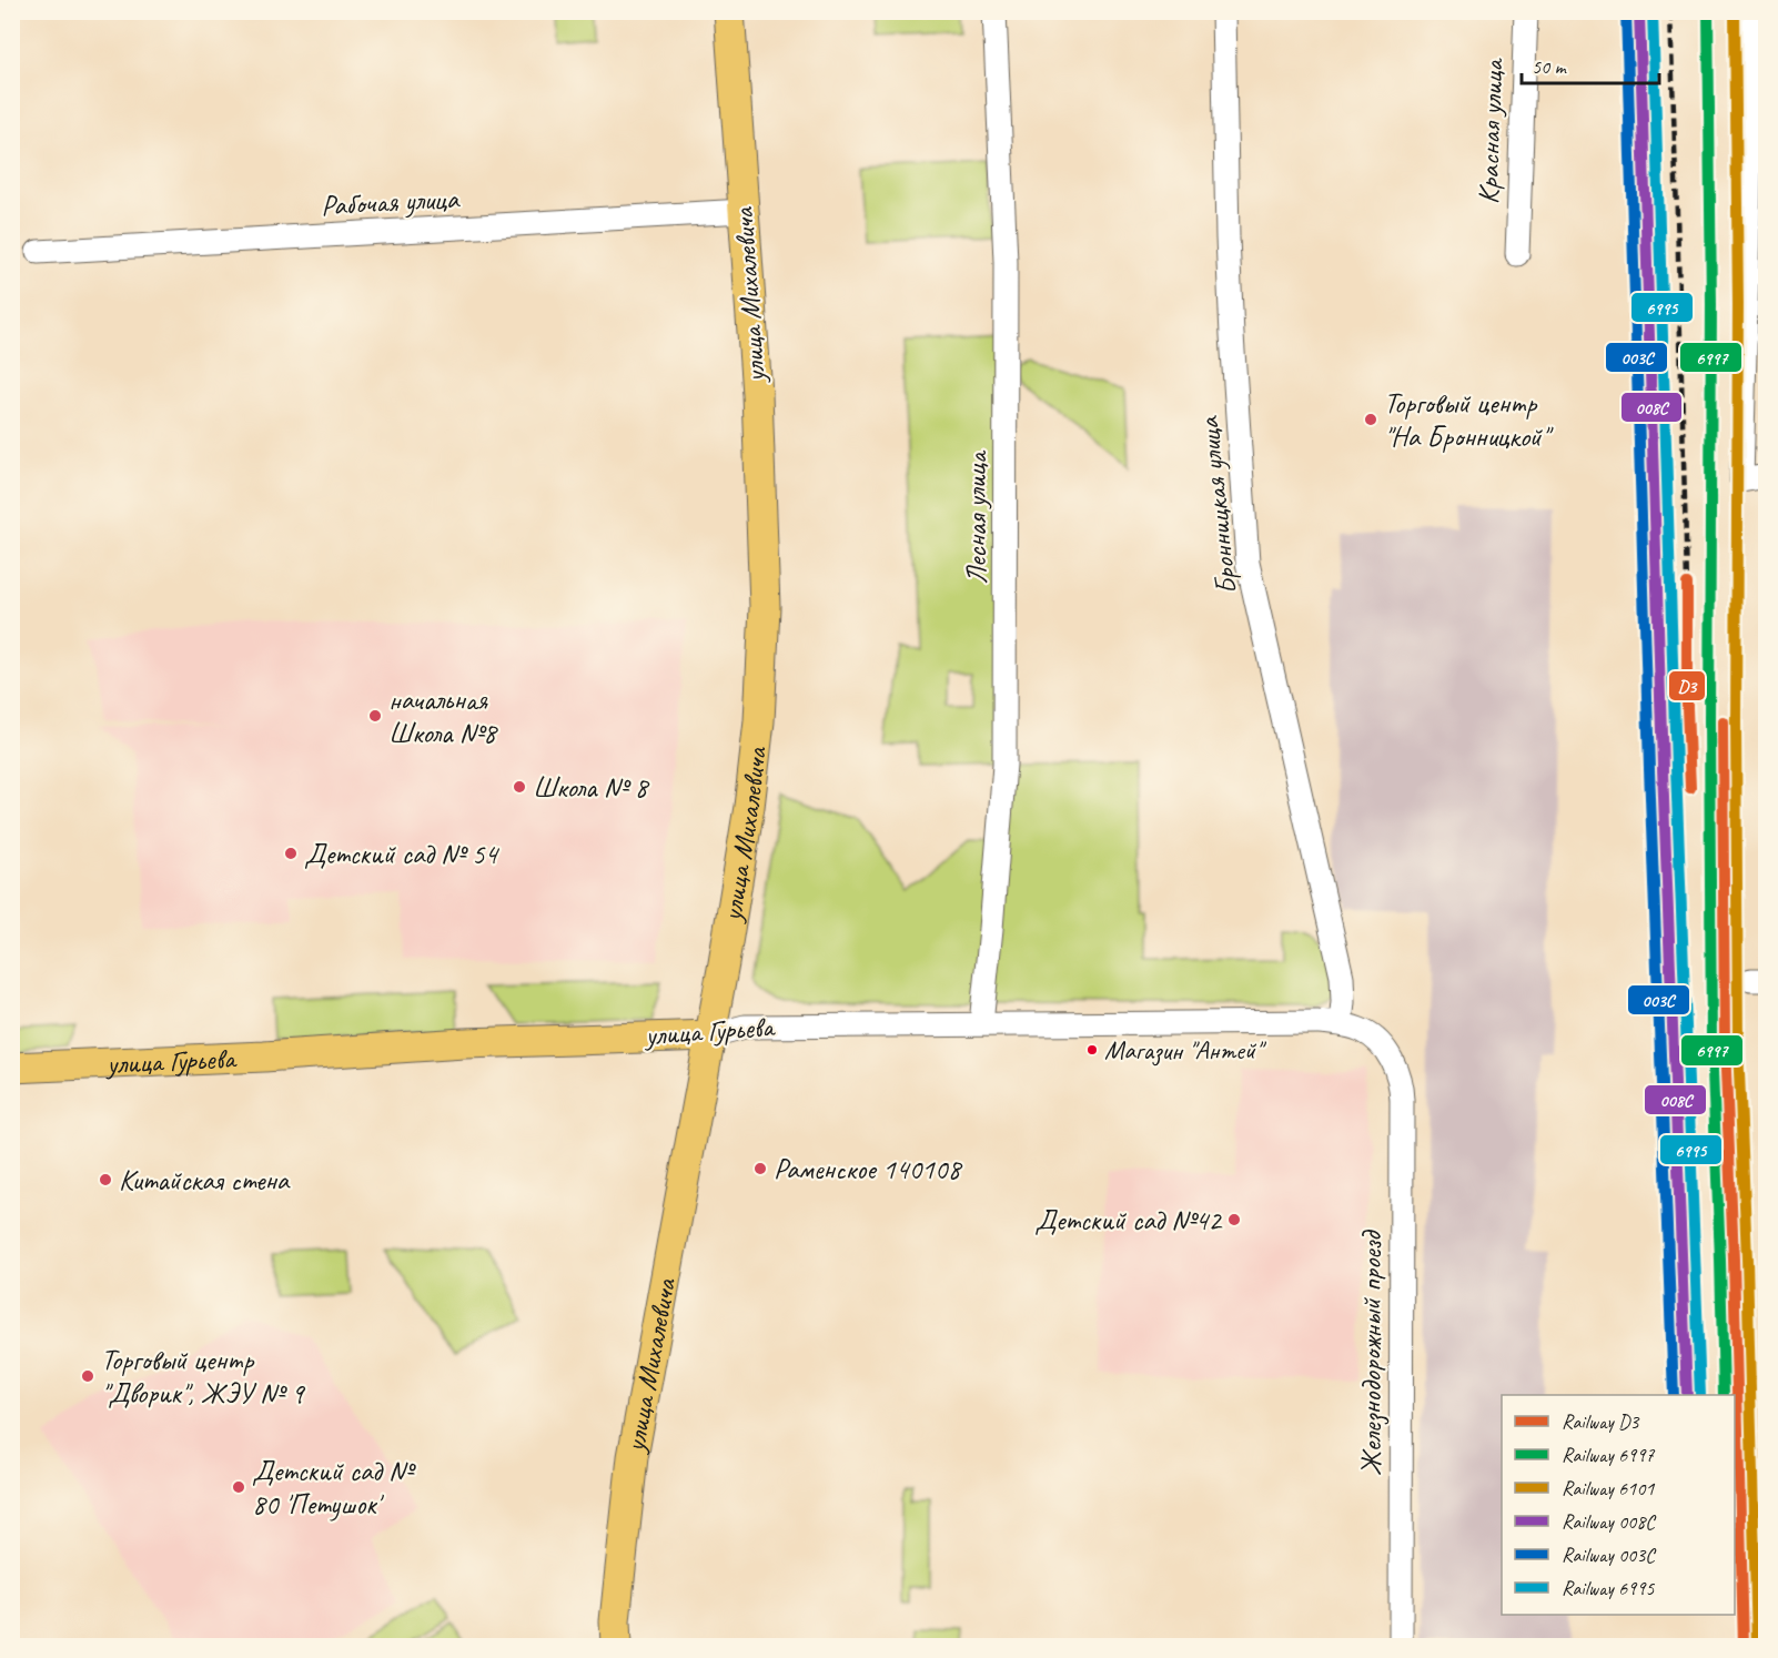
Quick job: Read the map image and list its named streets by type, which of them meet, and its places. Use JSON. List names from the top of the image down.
{
  "streets": {
    "main road": ["улица Михалевича", "улица Гурьева"],
    "street": [
      "Красная улица",
      "Рабочая улица",
      "Бронницкая улица",
      "Лесная улица",
      "Железнодорожный проезд"
    ]
  },
  "crossings": [
    ["Рабочая улица", "улица Михалевича"],
    ["улица Михалевича", "улица Гурьева"],
    ["Бронницкая улица", "улица Гурьева"],
    ["Лесная улица", "улица Гурьева"],
    ["улица Гурьева", "Железнодорожный проезд"]
  ],
  "places": [
    "Торговый центр \"На Бронницкой\"",
    "начальная Школа №8",
    "Школа № 8",
    "Детский сад № 54",
    "Магазин \"Антей\"",
    "Раменское 140108",
    "Китайская стена",
    "Детский сад №42",
    "Торговый центр \"Дворик\", ЖЭУ № 9",
    "Детский сад № 80 'Петушок'"
  ],
  "lines": [
    "rail line 6997",
    "rail line 6101",
    "rail line 008С",
    "rail line 003С",
    "rail line 6995",
    "rail line D3"
  ],
  "legend": [
    "Railway D3",
    "Railway 6997",
    "Railway 6101",
    "Railway 008С",
    "Railway 003С",
    "Railway 6995"
  ],
  "scale_bar": "50 m"
}
